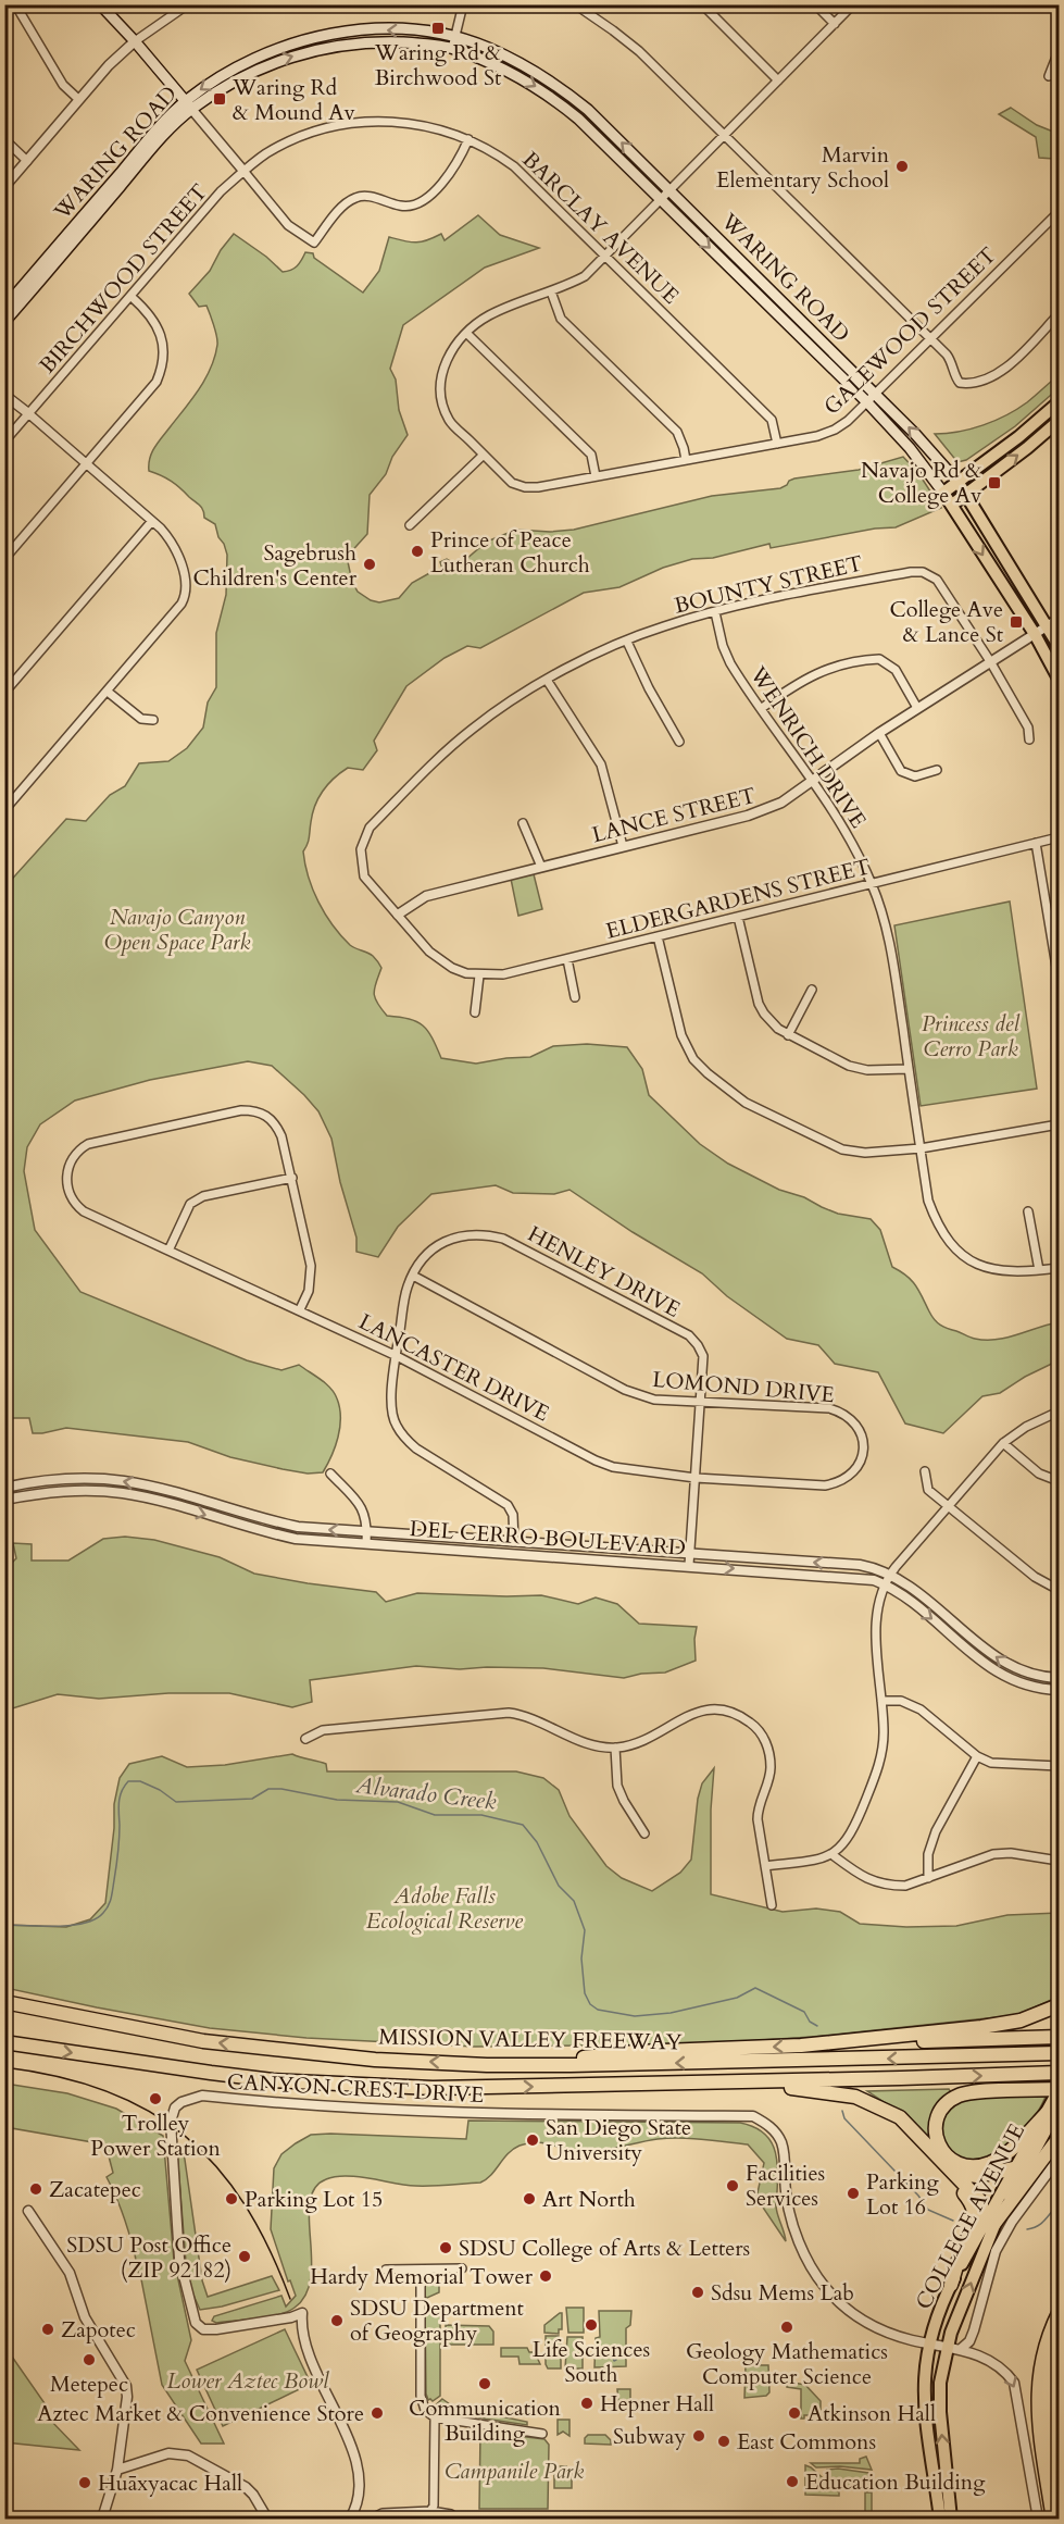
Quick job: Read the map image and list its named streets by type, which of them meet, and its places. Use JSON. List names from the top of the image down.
{
  "streets": {
    "highway": ["MISSION VALLEY FREEWAY"],
    "main road": ["WARING ROAD", "COLLEGE AVENUE"],
    "street": [
      "BARCLAY AVENUE",
      "BIRCHWOOD STREET",
      "GALEWOOD STREET",
      "BOUNTY STREET",
      "WENRICH DRIVE",
      "LANCE STREET",
      "ELDERGARDENS STREET",
      "HENLEY DRIVE",
      "LANCASTER DRIVE",
      "LOMOND DRIVE",
      "DEL CERRO BOULEVARD",
      "CANYON CREST DRIVE"
    ]
  },
  "crossings": [
    ["WARING ROAD", "GALEWOOD STREET"],
    ["BARCLAY AVENUE", "BIRCHWOOD STREET"],
    ["BARCLAY AVENUE", "GALEWOOD STREET"],
    ["BOUNTY STREET", "WENRICH DRIVE"],
    ["BOUNTY STREET", "LANCE STREET"],
    ["BOUNTY STREET", "ELDERGARDENS STREET"],
    ["WENRICH DRIVE", "LANCE STREET"],
    ["WENRICH DRIVE", "ELDERGARDENS STREET"],
    ["LANCE STREET", "ELDERGARDENS STREET"],
    ["HENLEY DRIVE", "LOMOND DRIVE"],
    ["LANCASTER DRIVE", "LOMOND DRIVE"],
    ["CANYON CREST DRIVE", "COLLEGE AVENUE"]
  ],
  "water": ["Alvarado Creek"],
  "parks": [
    "Navajo Canyon Open Space Park",
    "Princess del Cerro Park",
    "Adobe Falls Ecological Reserve",
    "Lower Aztec Bowl",
    "Campanile Park"
  ],
  "places": {
    "transit": [
      "Waring Rd & Birchwood St",
      "Waring Rd & Mound Av",
      "Navajo Rd & College Av",
      "College Ave & Lance St"
    ],
    "other": [
      "Marvin Elementary School",
      "Prince of Peace Lutheran Church",
      "Sagebrush Children's Center",
      "Trolley Power Station",
      "San Diego State University",
      "Facilities Services",
      "Zacatepec",
      "Parking Lot 16",
      "Parking Lot 15",
      "Art North",
      "SDSU College of Arts & Letters",
      "SDSU Post Office (ZIP 92182)",
      "Hardy Memorial Tower",
      "Sdsu Mems Lab",
      "SDSU Department of Geography",
      "Life Sciences South",
      "Geology Mathematics Computer Science",
      "Zapotec",
      "Metepec",
      "Communication Building",
      "Hepner Hall",
      "Aztec Market & Convenience Store",
      "Atkinson Hall",
      "Subway",
      "East Commons",
      "Education Building",
      "Huāxyacac Hall"
    ]
  }
}
